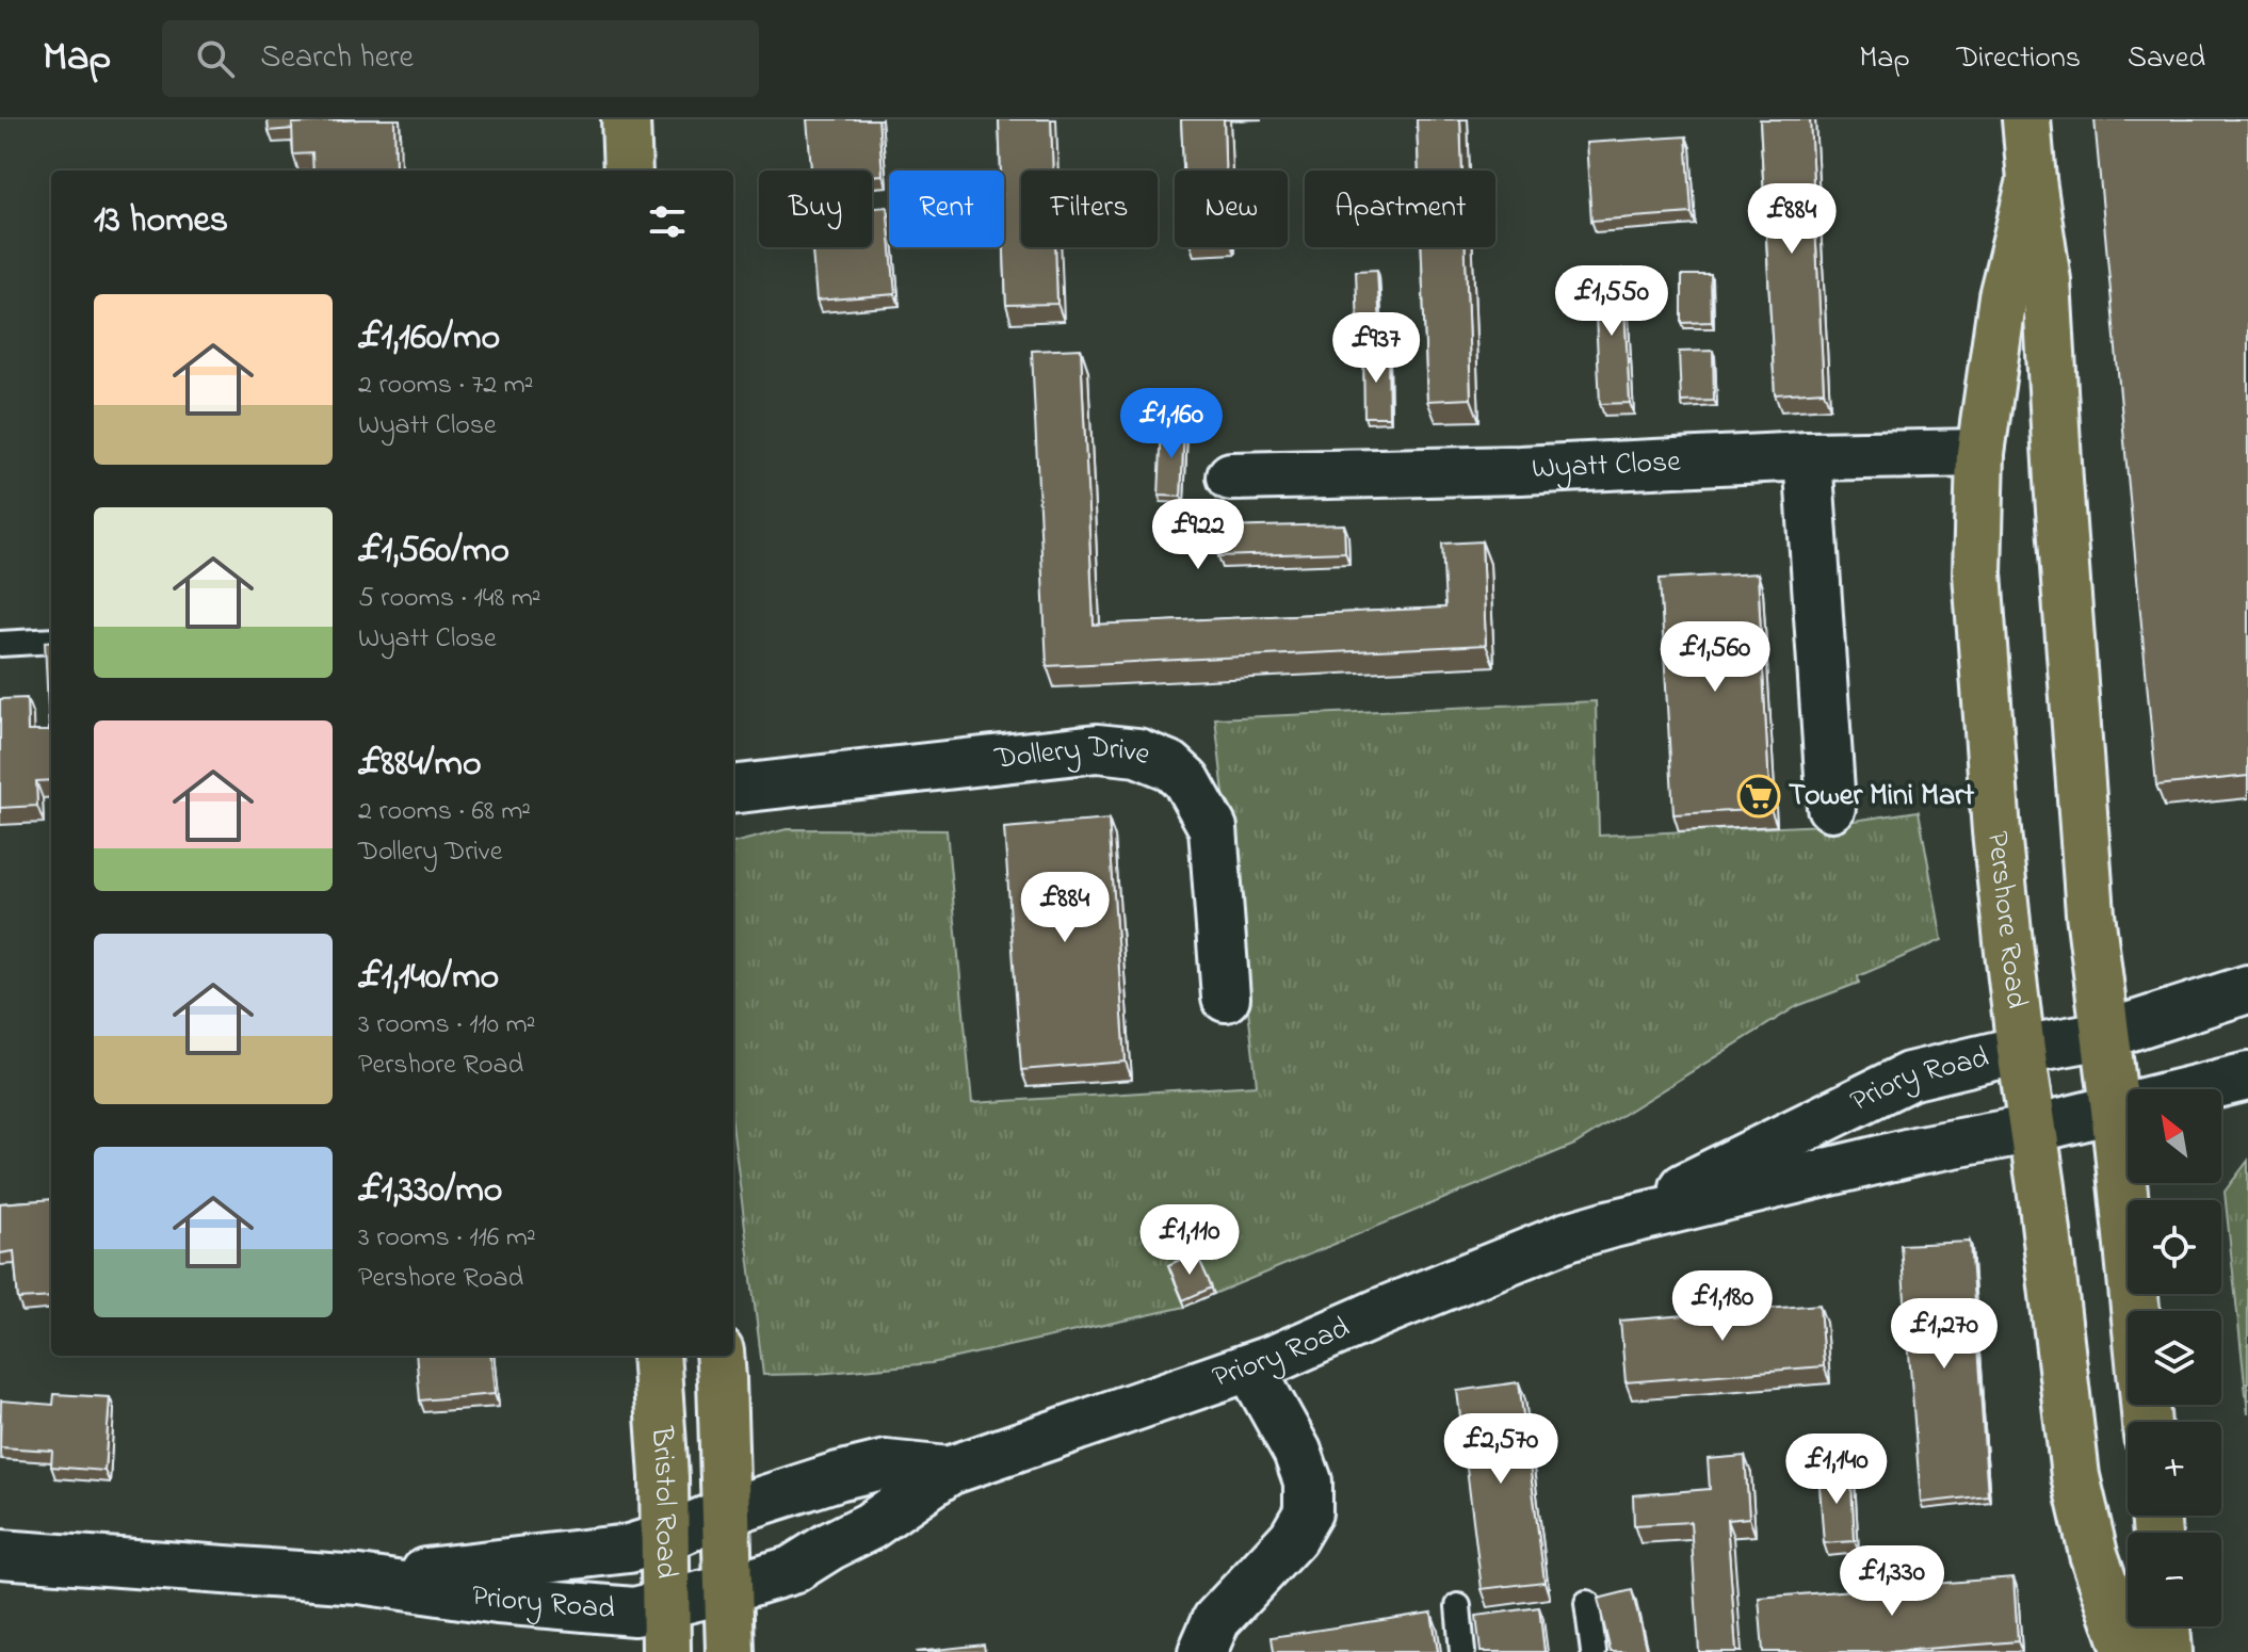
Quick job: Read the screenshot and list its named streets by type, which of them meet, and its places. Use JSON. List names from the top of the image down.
{
  "streets": {
    "main road": [
      "Wyatt Close",
      "Dollery Drive",
      "Pershore Road",
      "Priory Road",
      "Bristol Road"
    ]
  },
  "crossings": [
    ["Wyatt Close", "Pershore Road"],
    ["Pershore Road", "Priory Road"],
    ["Priory Road", "Bristol Road"]
  ],
  "places": {
    "supermarket": ["Tower Mini Mart"]
  },
  "north": "top left",
  "page": {
    "header": "Map",
    "search": "Search here",
    "nav": ["Map", "Directions", "Saved"],
    "chip": [
      "Buy",
      "Rent",
      "Filters",
      "New",
      "Apartment"
    ],
    "heading": "13 homes",
    "price": [
      "£884",
      "£1,550",
      "£937",
      "£1,160",
      "£922",
      "£1,560",
      "£884",
      "£1,110",
      "£1,180",
      "£1,270",
      "£2,570",
      "£1,140",
      "£1,330"
    ],
    "list": [
      {
        "name": "£1,160/mo",
        "note": "2 rooms · 72 m² · Wyatt Close"
      },
      {
        "name": "£1,560/mo",
        "note": "5 rooms · 148 m² · Wyatt Close"
      },
      {
        "name": "£884/mo",
        "note": "2 rooms · 68 m² · Dollery Drive"
      },
      {
        "name": "£1,140/mo",
        "note": "3 rooms · 110 m² · Pershore Road"
      },
      {
        "name": "£1,330/mo",
        "note": "3 rooms · 116 m² · Pershore Road"
      }
    ],
    "map_buttons": ["+", "−"]
  }
}
